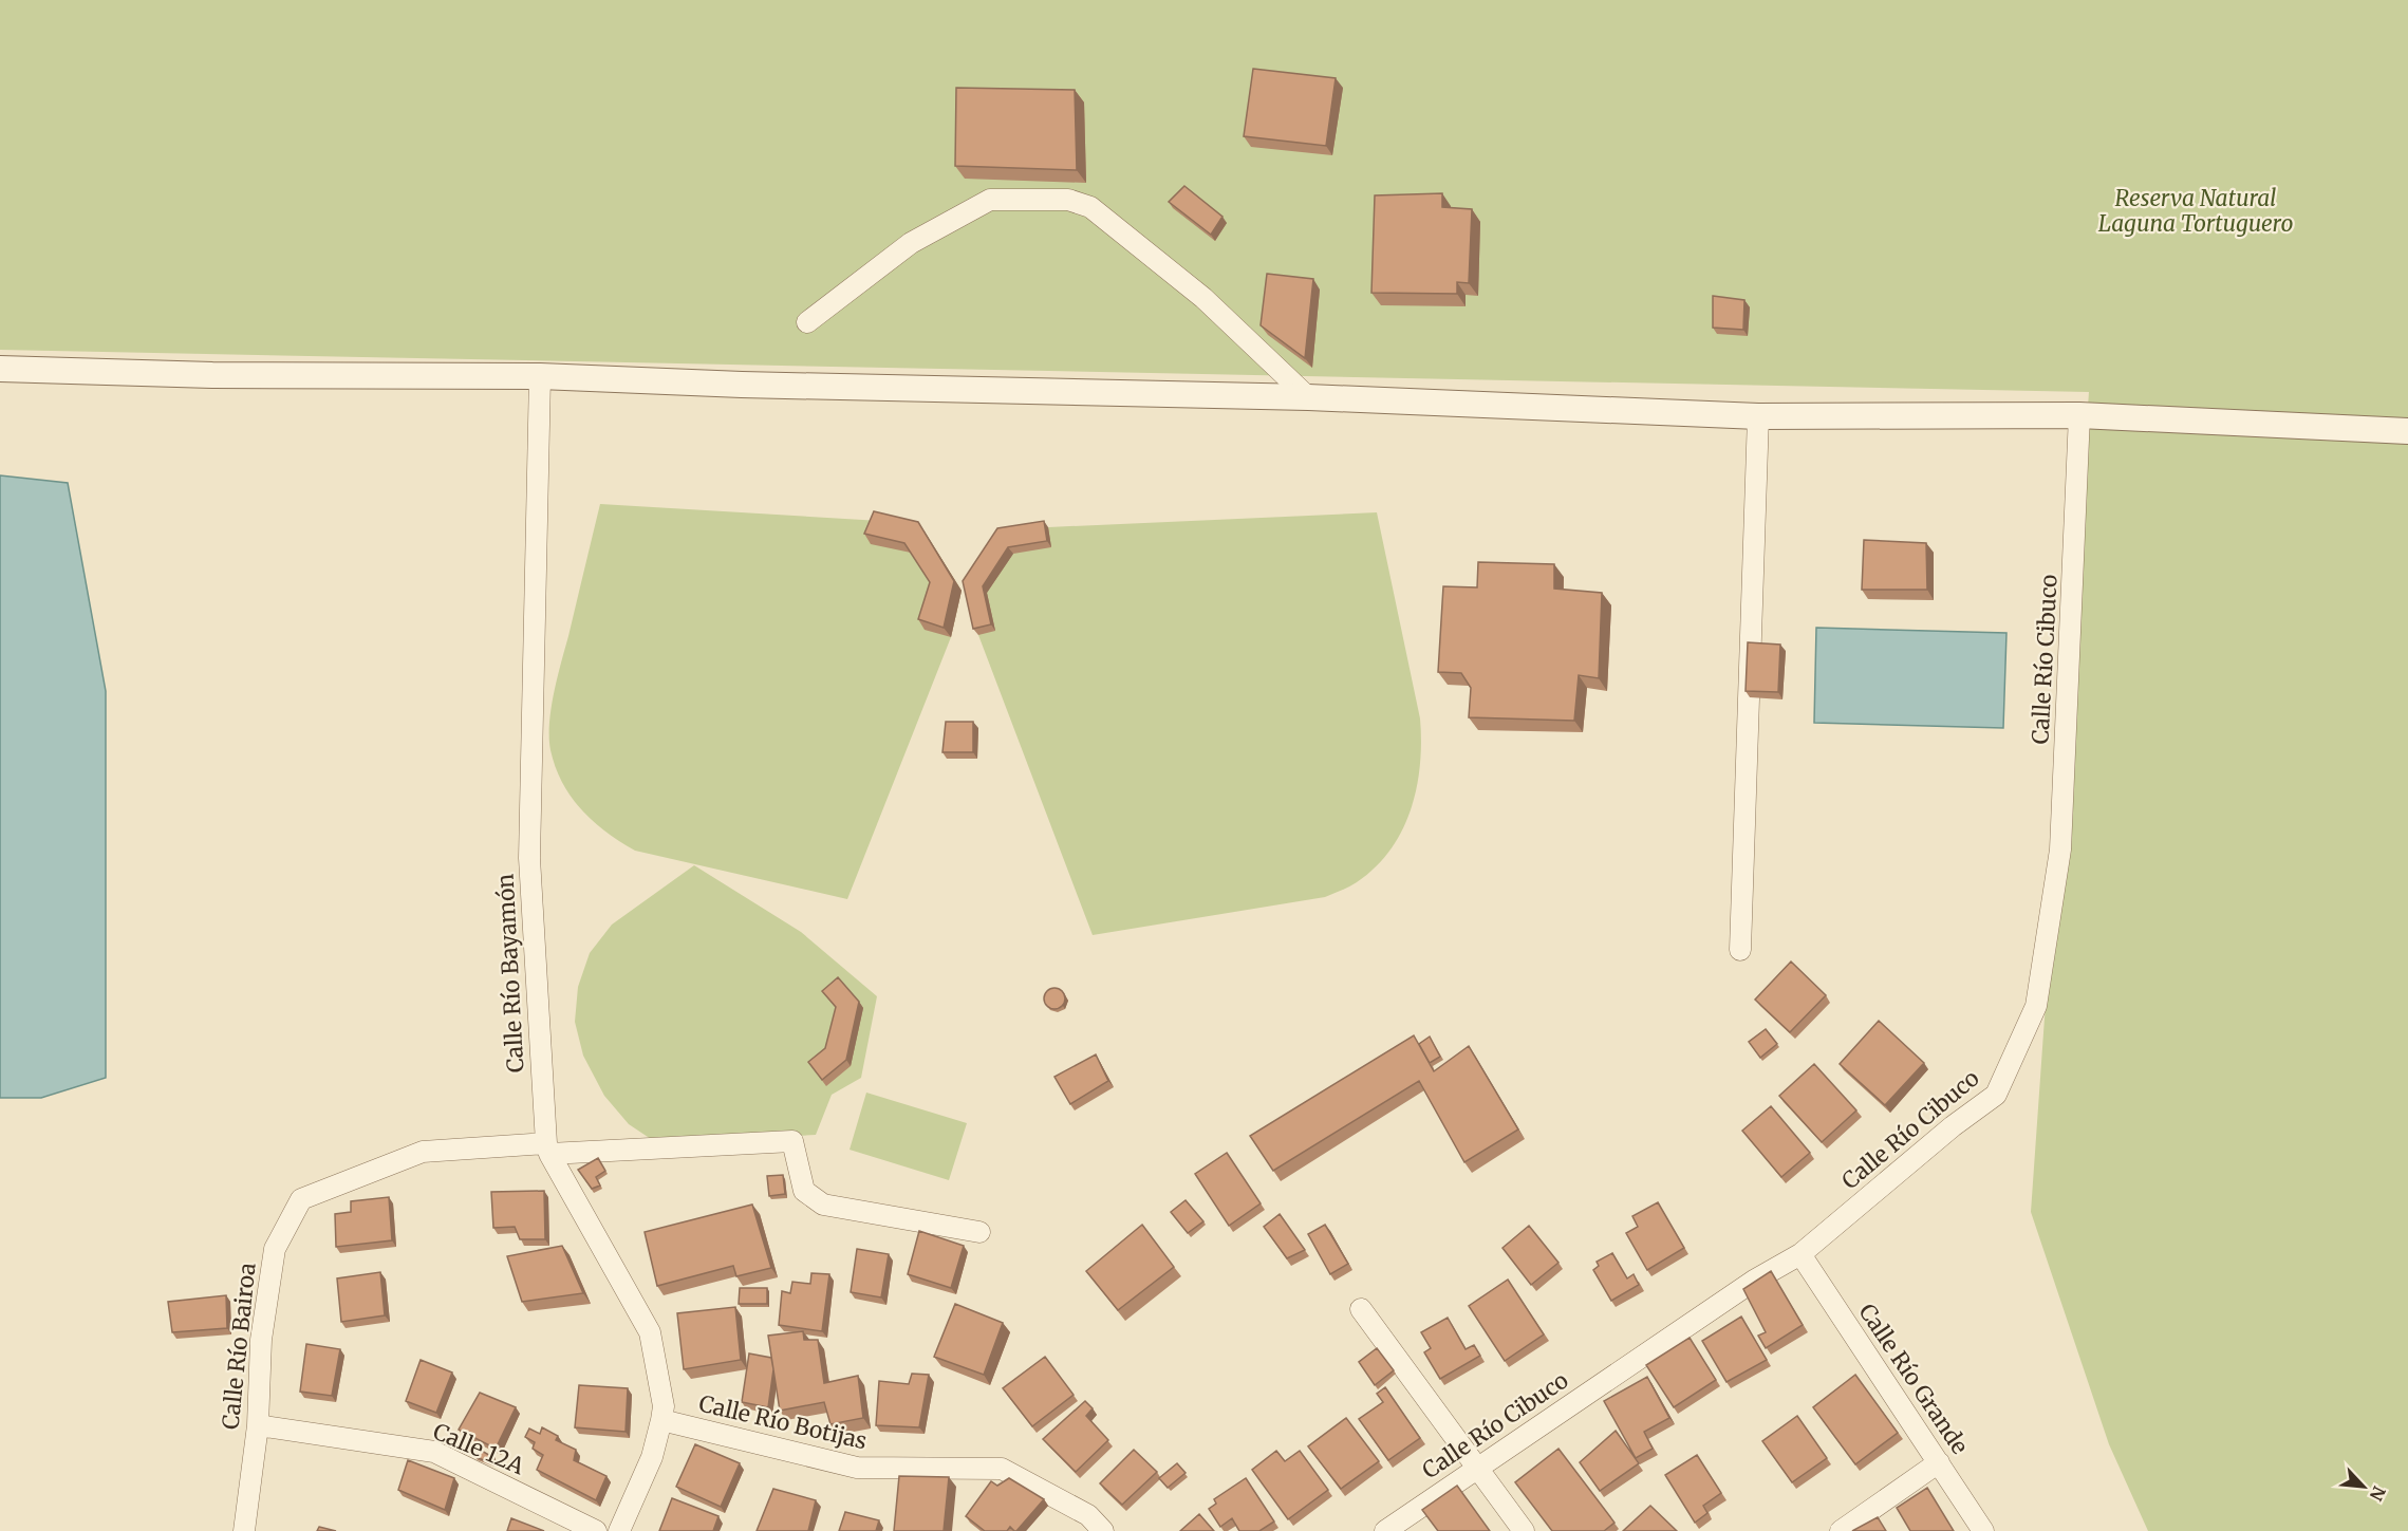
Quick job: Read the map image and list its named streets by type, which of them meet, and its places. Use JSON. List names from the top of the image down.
{
  "streets": {
    "street": [
      "Calle Río Cibuco",
      "Calle Río Bayamón",
      "Calle Río Bairoa",
      "Calle Río Grande",
      "Calle Río Botijas",
      "Calle 12A"
    ]
  },
  "crossings": [
    ["Calle Río Cibuco", "Calle Río Grande"],
    ["Calle Río Bayamón", "Calle Río Bairoa"],
    ["Calle Río Bayamón", "Calle Río Botijas"],
    ["Calle Río Bairoa", "Calle 12A"]
  ],
  "parks": ["Reserva Natural Laguna Tortuguero"],
  "north": "bottom right"
}
